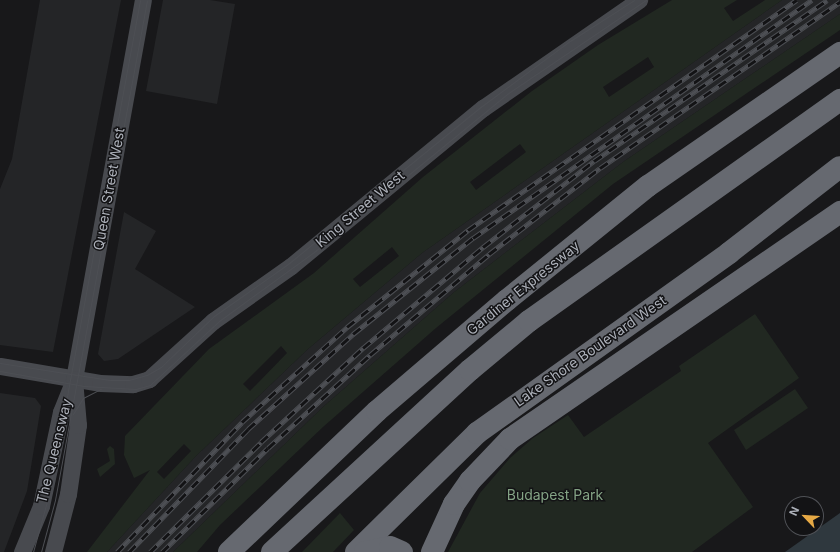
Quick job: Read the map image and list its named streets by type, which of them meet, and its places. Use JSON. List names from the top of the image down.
{
  "streets": {
    "highway": ["Gardiner Expressway", "Lake Shore Boulevard West"],
    "main road": ["Queen Street West", "King Street West", "The Queensway"]
  },
  "crossings": [
    ["Queen Street West", "King Street West"],
    ["Queen Street West", "The Queensway"],
    ["King Street West", "The Queensway"]
  ],
  "parks": ["Budapest Park"],
  "north": "top left"
}
